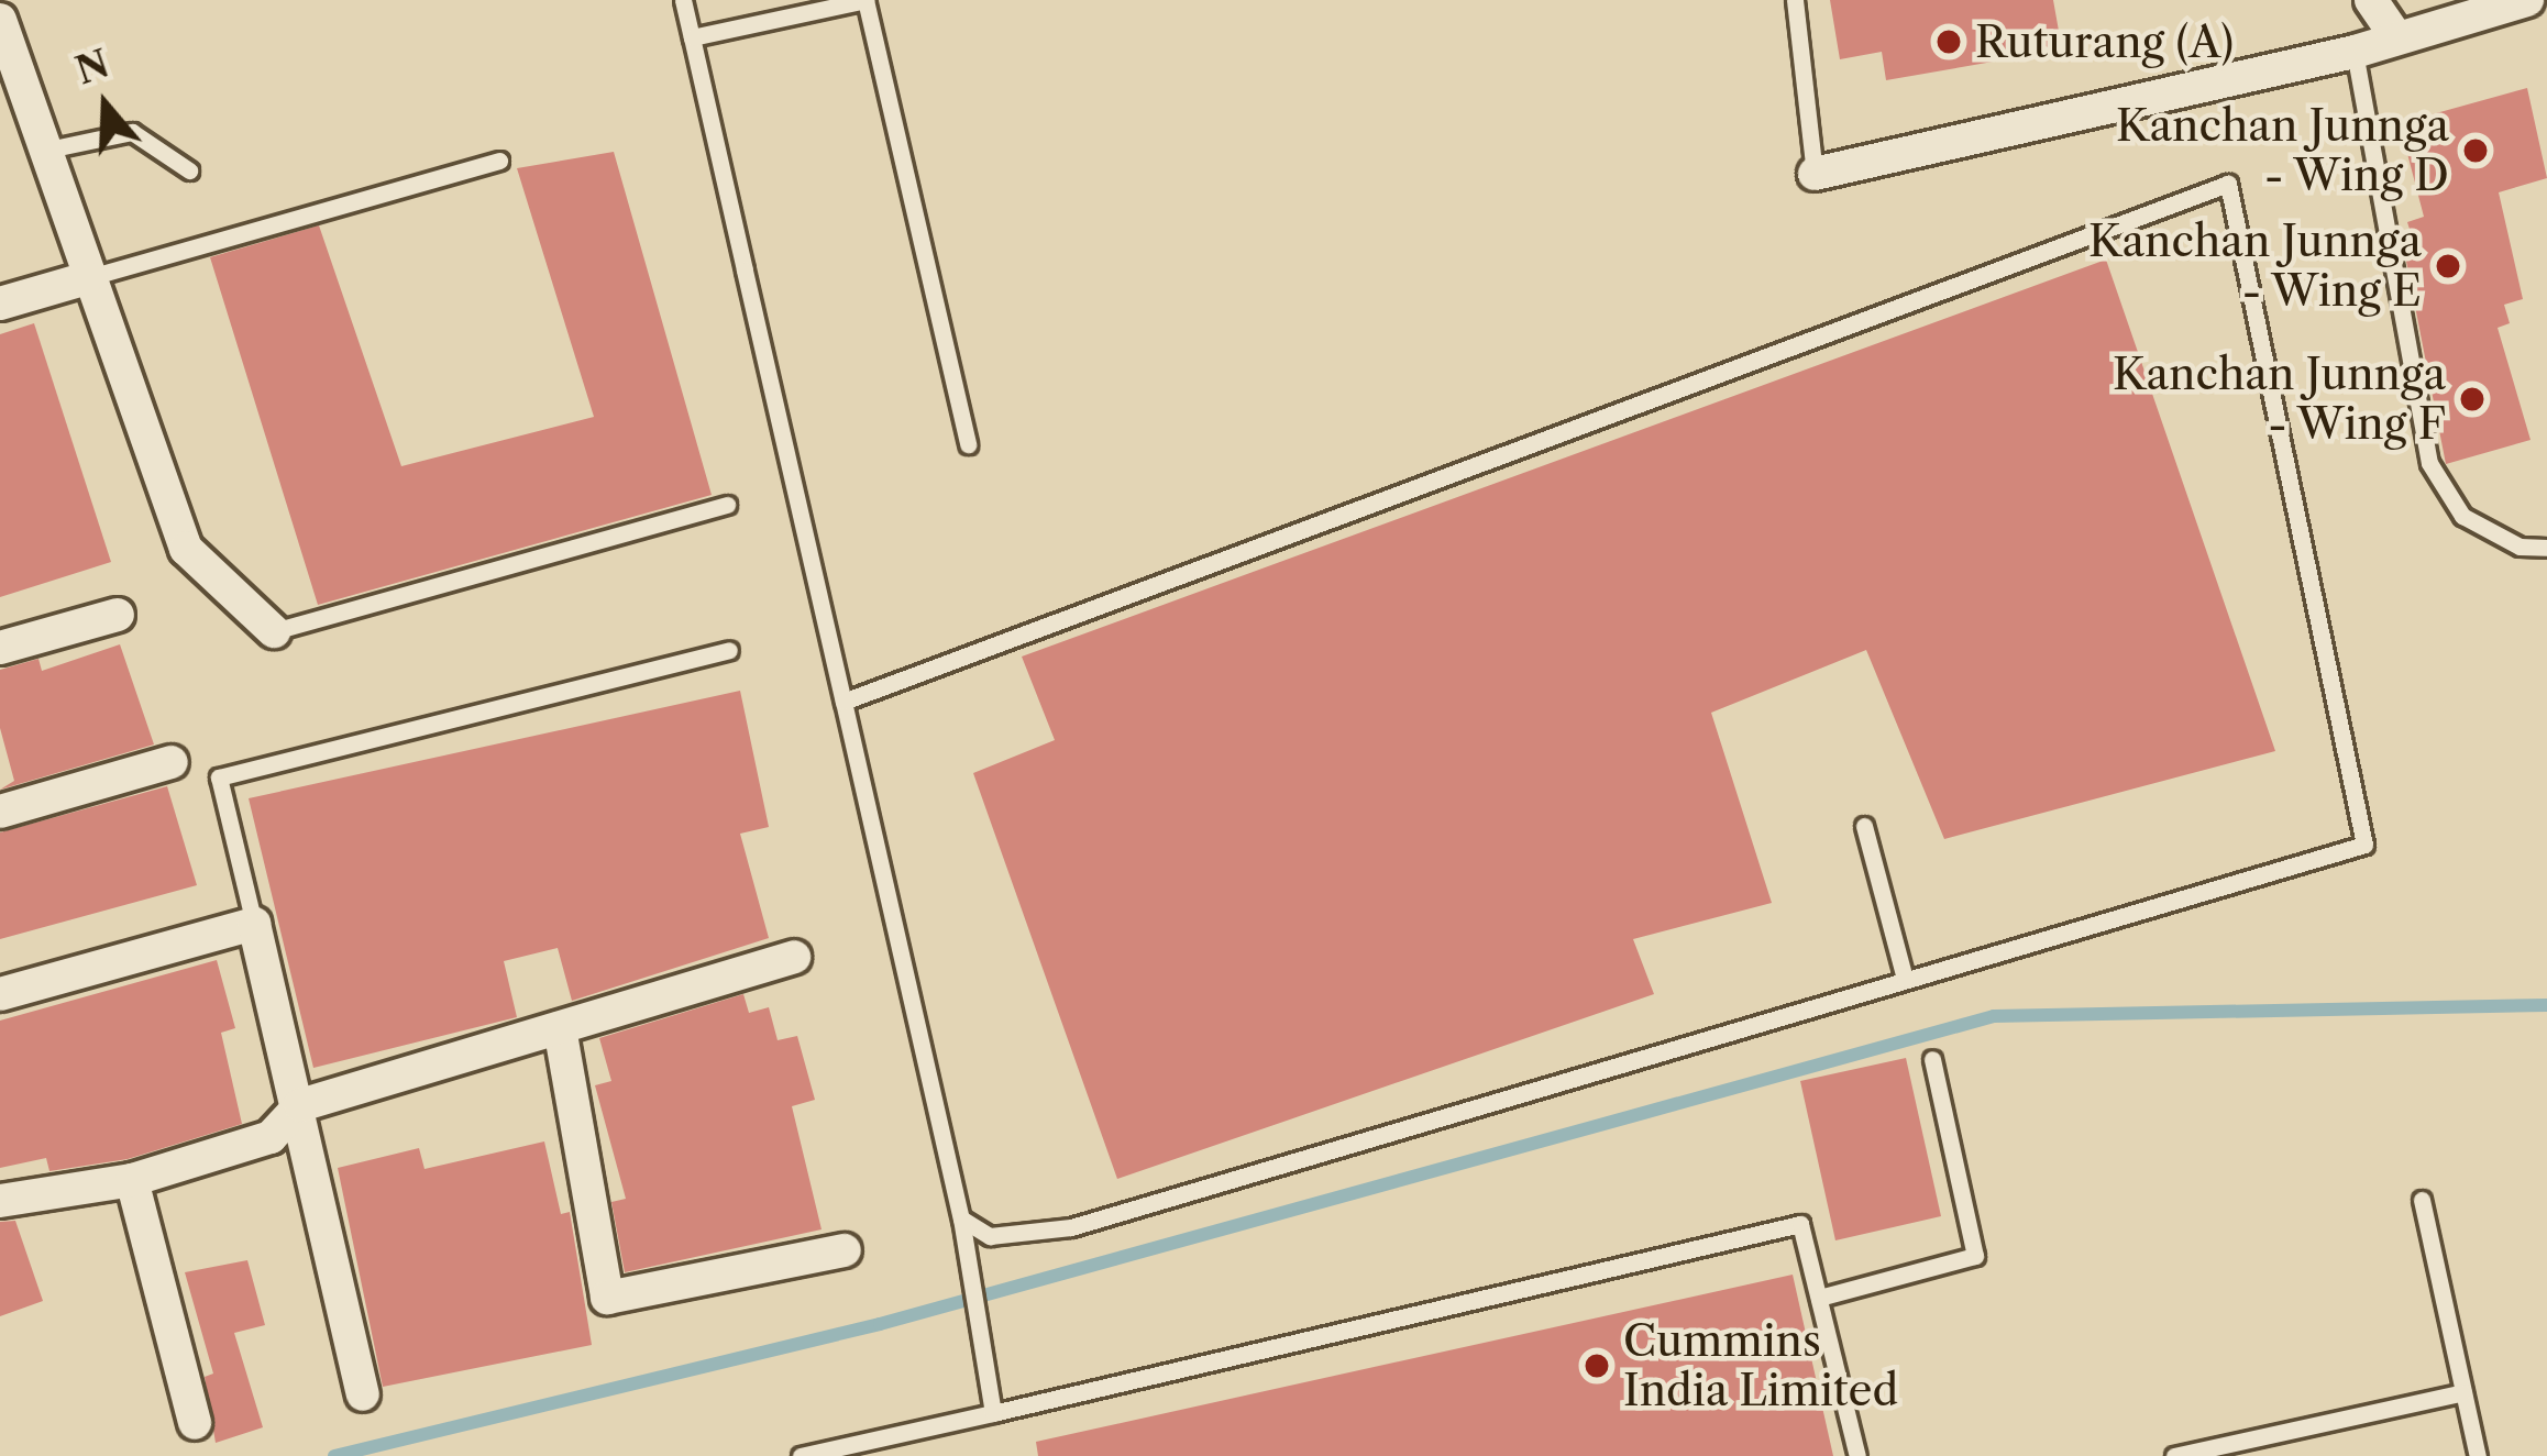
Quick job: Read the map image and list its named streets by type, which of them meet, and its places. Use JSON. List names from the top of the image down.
{
  "places": [
    "Ruturang (A)",
    "Kanchan Junnga - Wing D",
    "Kanchan Junnga - Wing E",
    "Kanchan Junnga - Wing F",
    "Cummins India Limited"
  ],
  "north": "top"
}
